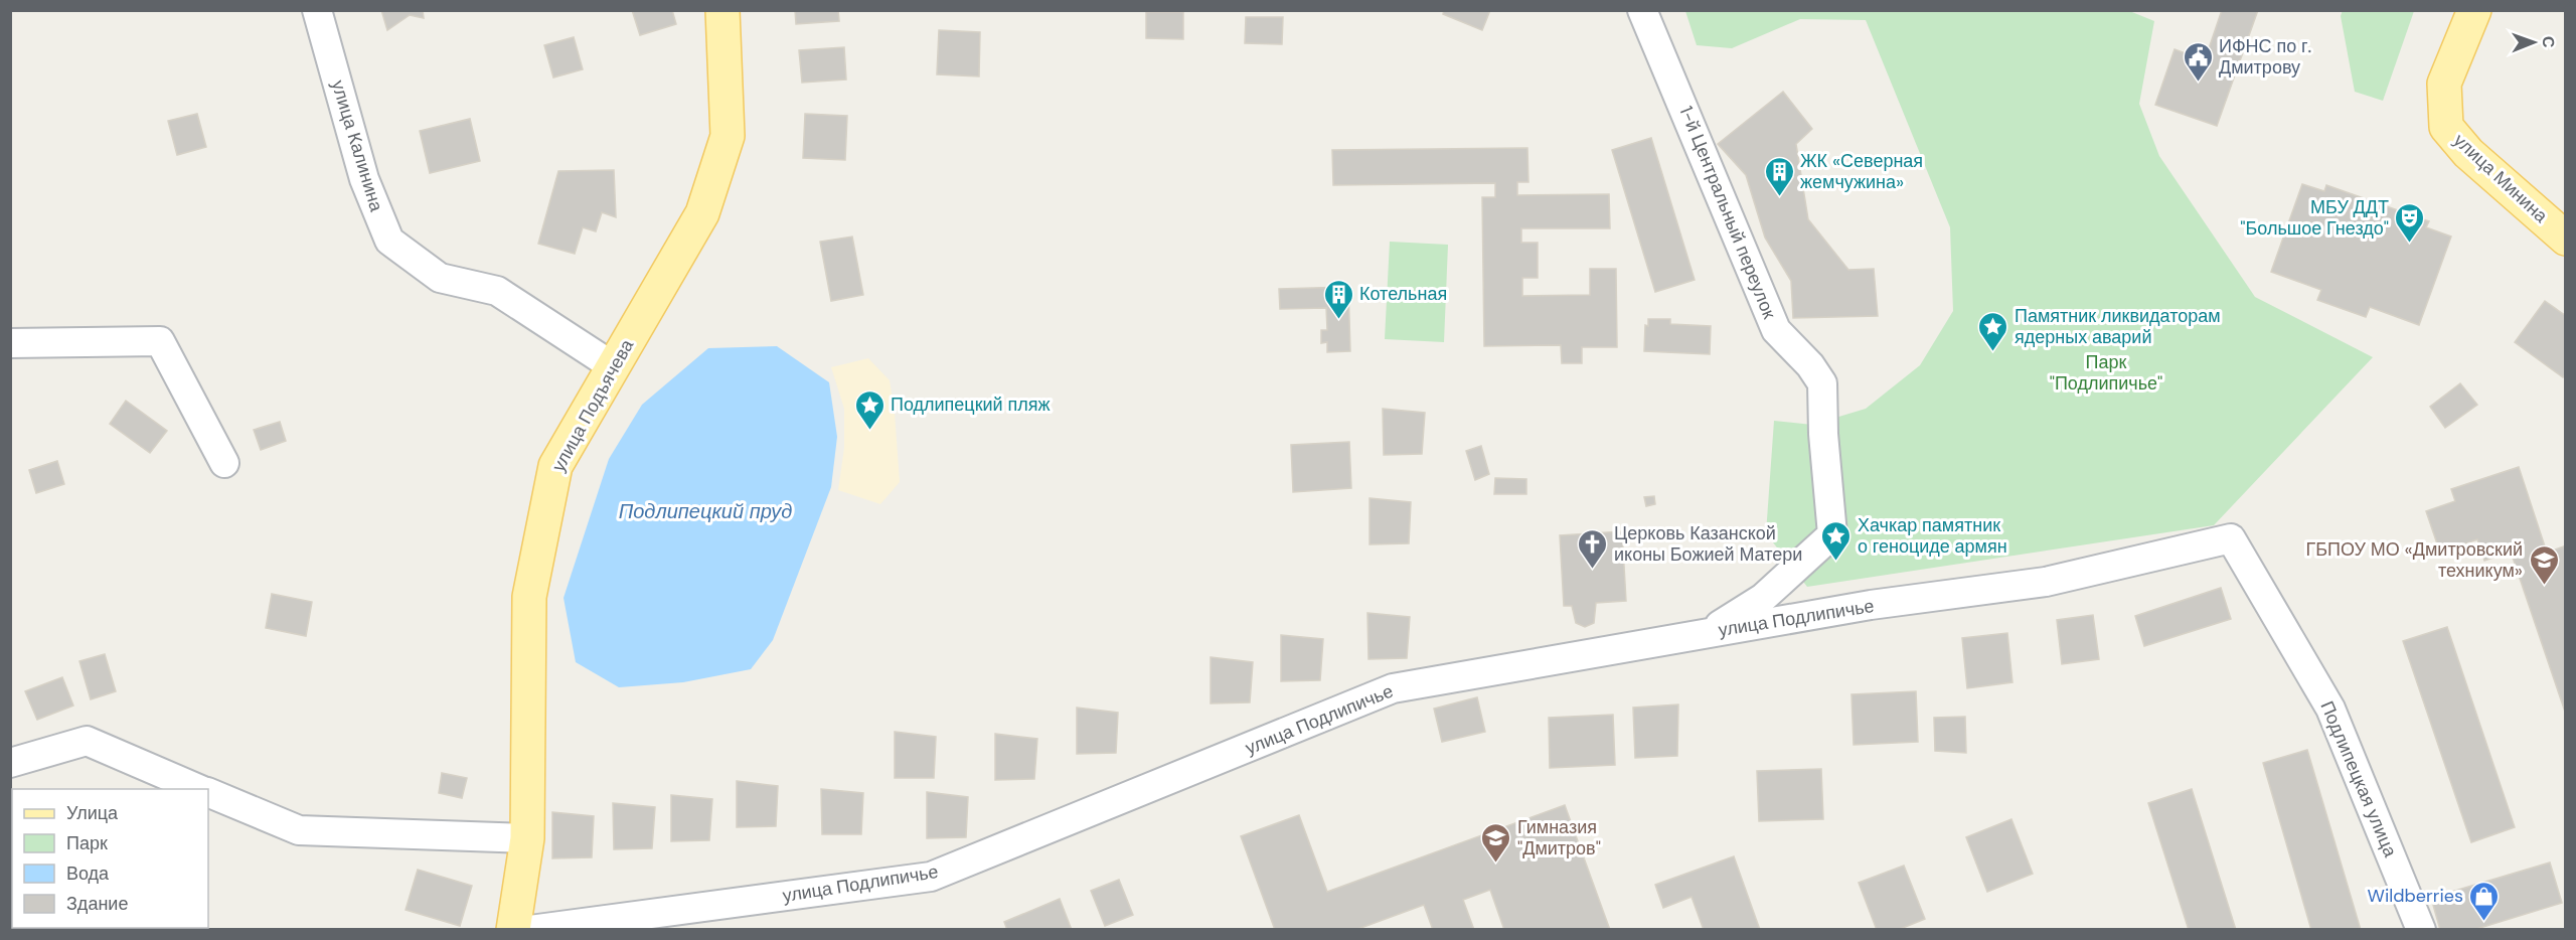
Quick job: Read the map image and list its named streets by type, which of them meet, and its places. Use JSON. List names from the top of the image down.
{
  "streets": {
    "main road": ["улица Минина", "улица Подъячева"],
    "street": [
      "улица Калинина",
      "1-й Центральный переулок",
      "улица Подлипичье",
      "Подлипецкая улица"
    ]
  },
  "crossings": [
    ["улица Калинина", "улица Подъячева"],
    ["1-й Центральный переулок", "улица Подлипичье"],
    ["улица Подлипичье", "Подлипецкая улица"]
  ],
  "water": ["Подлипецкий пруд"],
  "parks": ["Парк \"Подлипичье\""],
  "places": {
    "public building": ["ИФНС по г. Дмитрову"],
    "building": ["ЖК «Северная жемчужина»", "Котельная"],
    "theatre": ["МБУ ДДТ \"Большое Гнездо\""],
    "place": ["Памятник ликвидаторам ядерных аварий", "Подлипецкий пляж", "Хачкар памятник о геноциде армян"],
    "church": ["Церковь Казанской иконы Божией Матери"],
    "school or university": ["ГБПОУ МО «Дмитровский техникум»", "Гимназия \"Дмитров\""],
    "shop": ["Wildberries"]
  },
  "legend": [
    "Улица",
    "Парк",
    "Вода",
    "Здание"
  ],
  "north": "right"
}
